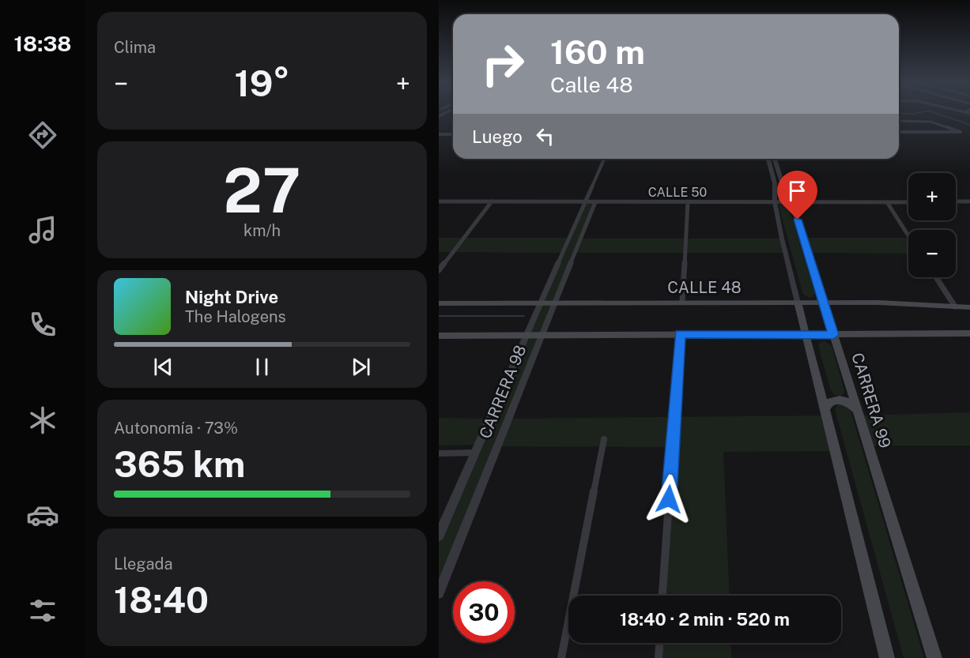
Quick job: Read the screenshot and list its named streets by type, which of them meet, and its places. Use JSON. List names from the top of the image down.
{
  "streets": {
    "main road": ["CALLE 48", "CARRERA 99"],
    "street": ["CALLE 50", "CARRERA 98"]
  },
  "crossings": [
    ["CALLE 50", "CARRERA 98"],
    ["CALLE 50", "CARRERA 99"],
    ["CALLE 48", "CARRERA 98"],
    ["CALLE 48", "CARRERA 99"]
  ],
  "page": {
    "tabs": "18:38",
    "tile": [
      "Clima",
      ["27", "km/h"],
      ["Autonomía · 73%", "365 km"],
      ["Llegada", "18:40"]
    ],
    "turn": ["160 m", "Calle 48"],
    "heat": ["−", "19°", "+"],
    "then": "Luego",
    "map_buttons": ["+", "−"],
    "song": ["Night Drive", "The Halogens"],
    "limit": "30",
    "trip": "18:40 · 2 min · 520 m"
  }
}
